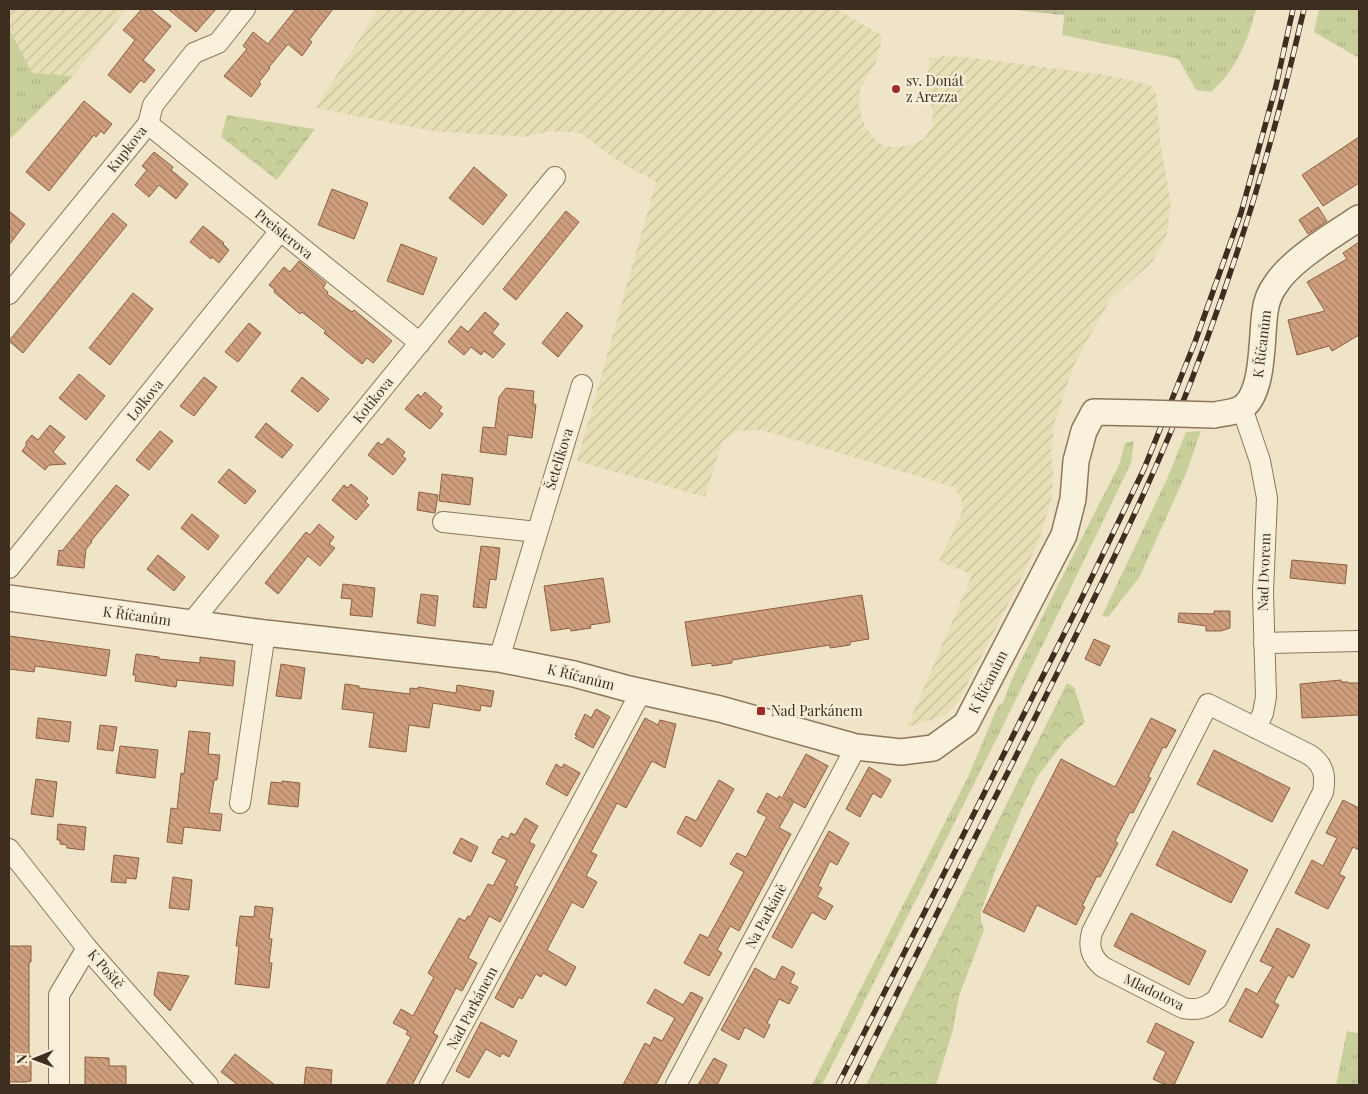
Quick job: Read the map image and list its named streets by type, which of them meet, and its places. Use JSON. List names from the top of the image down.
{
  "streets": {
    "street": [
      "Kupkova",
      "Preislerova",
      "K Říčanům",
      "Lolkova",
      "Kotíkova",
      "Šetelíkova",
      "Nad Dvorem",
      "Na Parkáně",
      "K Poště",
      "Mladotova",
      "Nad Parkánem"
    ]
  },
  "crossings": [
    ["Kupkova", "Preislerova"],
    ["Preislerova", "Lolkova"],
    ["Preislerova", "Kotíkova"],
    ["K Říčanům", "Kotíkova"],
    ["K Říčanům", "Šetelíkova"],
    ["K Říčanům", "Nad Dvorem"],
    ["K Říčanům", "Na Parkáně"],
    ["K Říčanům", "Nad Parkánem"]
  ],
  "places": {
    "other": ["sv. Donát z Arezza"],
    "transit": ["Nad Parkánem"]
  },
  "north": "left"
}
